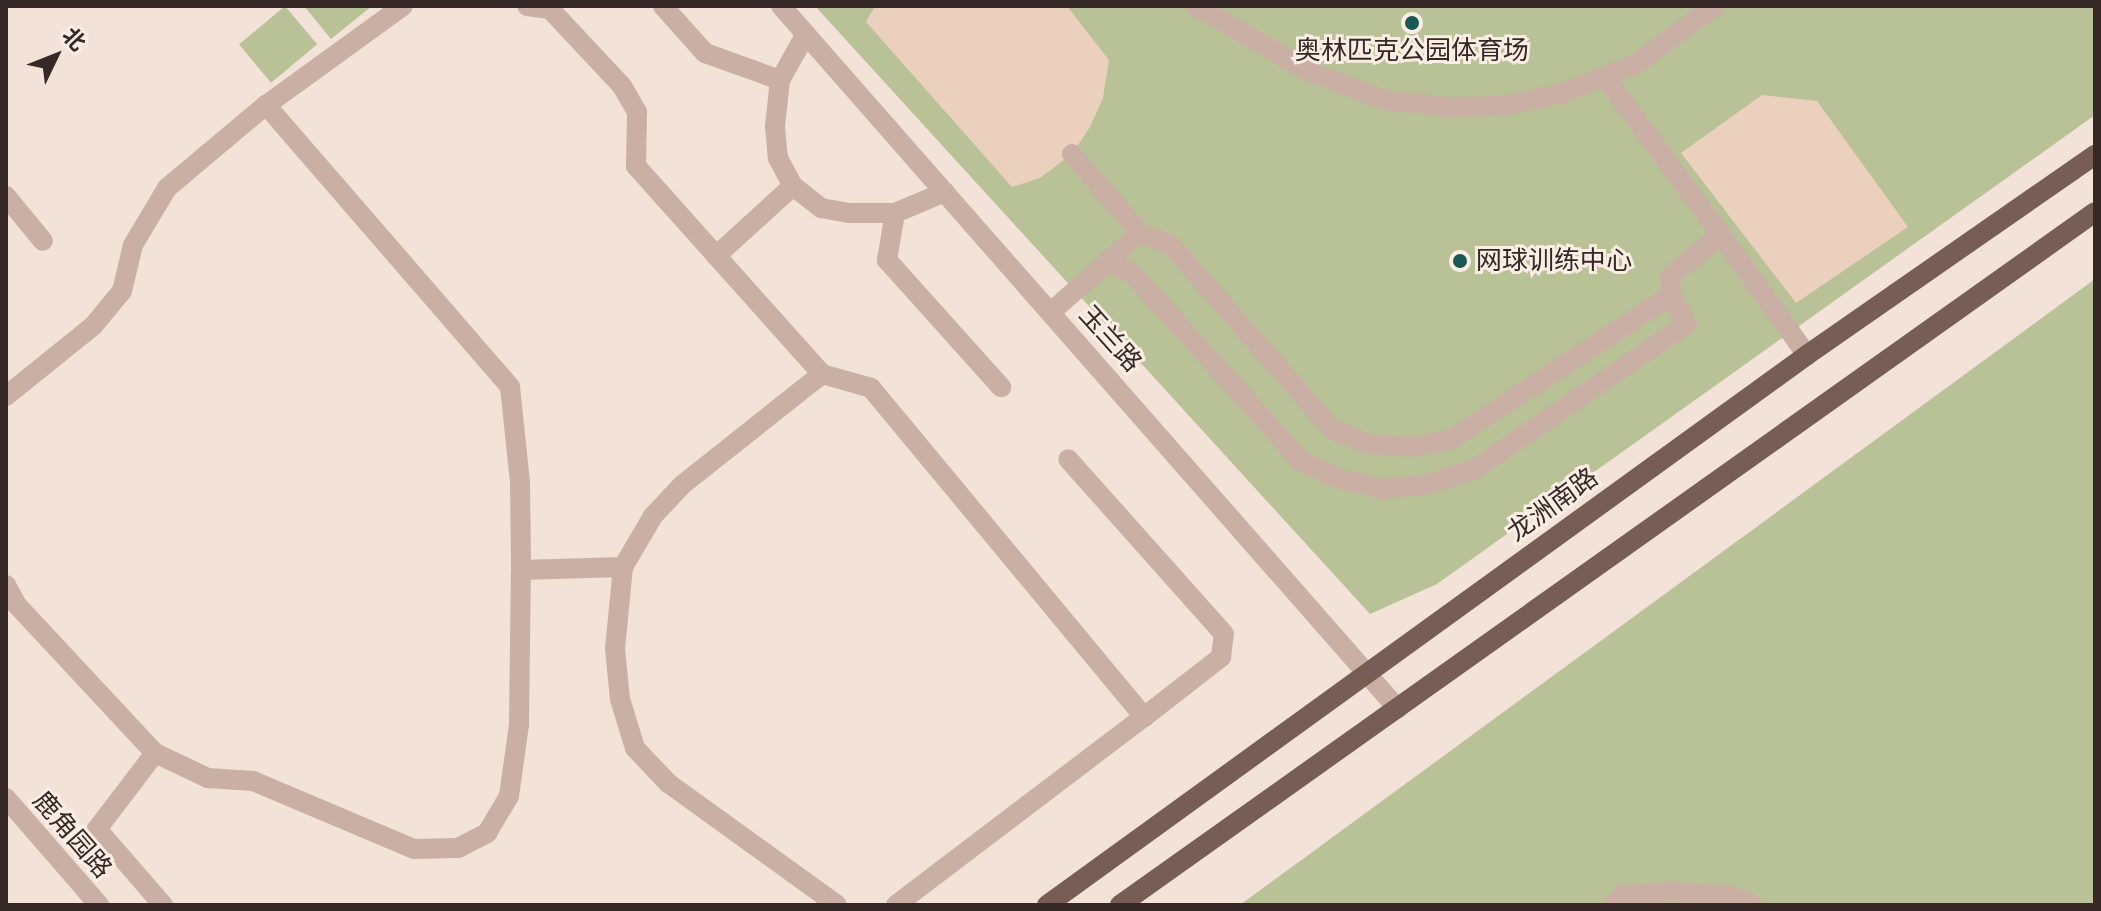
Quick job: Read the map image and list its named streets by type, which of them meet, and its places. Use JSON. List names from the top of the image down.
{
  "streets": {
    "main road": ["龙洲南路"],
    "street": ["玉兰路", "鹿角园路"]
  },
  "crossings": [
    ["玉兰路", "龙洲南路"]
  ],
  "places": ["奥林匹克公园体育场", "网球训练中心"],
  "north": "top right"
}
